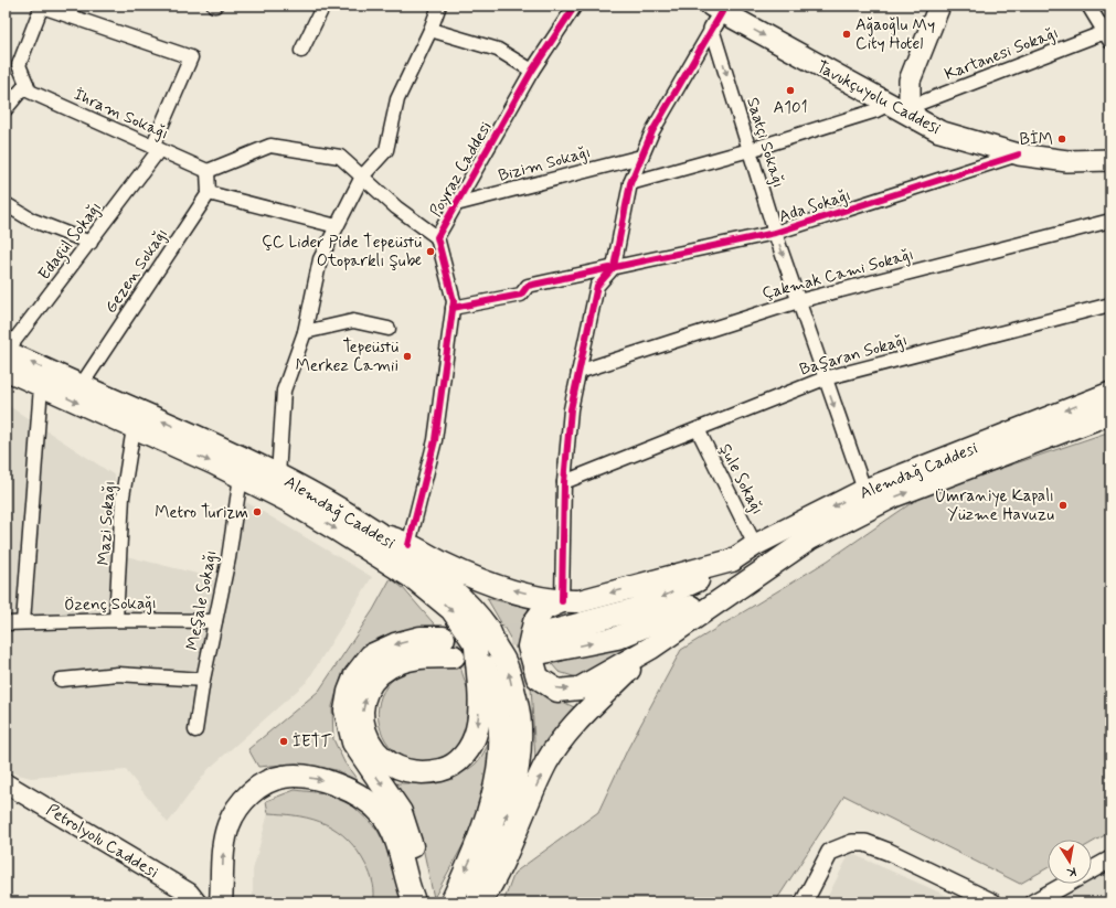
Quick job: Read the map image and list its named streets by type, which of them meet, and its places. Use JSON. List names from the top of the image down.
{
  "streets": {
    "main road": ["Tavukçuyolu Caddesi", "Alemdağ Caddesi", "Petrolyolu Caddesi"],
    "street": [
      "Kartanesi Sokağı",
      "İhram Sokağı",
      "Saatçi Sokağı",
      "Bizim Sokağı",
      "Poyraz Caddesi",
      "Ada Sokağı",
      "Edagül Sokağı",
      "Gezen Sokağı",
      "Çakmak Cami Sokağı",
      "Başaran Sokağı",
      "Şule Sokağı",
      "Mazi Sokağı",
      "Meşale Sokağı",
      "Özenç Sokağı"
    ]
  },
  "crossings": [
    ["Kartanesi Sokağı", "Tavukçuyolu Caddesi"],
    ["Tavukçuyolu Caddesi", "Saatçi Sokağı"],
    ["Tavukçuyolu Caddesi", "Ada Sokağı"],
    ["İhram Sokağı", "Edagül Sokağı"],
    ["Saatçi Sokağı", "Ada Sokağı"],
    ["Saatçi Sokağı", "Çakmak Cami Sokağı"],
    ["Saatçi Sokağı", "Başaran Sokağı"],
    ["Saatçi Sokağı", "Alemdağ Caddesi"],
    ["Bizim Sokağı", "Poyraz Caddesi"],
    ["Poyraz Caddesi", "Ada Sokağı"],
    ["Edagül Sokağı", "Alemdağ Caddesi"],
    ["Gezen Sokağı", "Alemdağ Caddesi"],
    ["Başaran Sokağı", "Şule Sokağı"],
    ["Alemdağ Caddesi", "Şule Sokağı"],
    ["Alemdağ Caddesi", "Mazi Sokağı"],
    ["Alemdağ Caddesi", "Meşale Sokağı"],
    ["Mazi Sokağı", "Özenç Sokağı"],
    ["Meşale Sokağı", "Özenç Sokağı"]
  ],
  "one_way": ["Tavukçuyolu Caddesi", "Saatçi Sokağı"],
  "places": [
    "Ağaoğlu My City Hotel",
    "A101",
    "BİM",
    "ÇC Lider Pide Tepeüstü Otoparklı Şube",
    "Tepeüstü Merkez Camii",
    "Ümraniye Kapalı Yüzme Havuzu",
    "Metro Turizm",
    "İETT"
  ],
  "north": "bottom"
}
